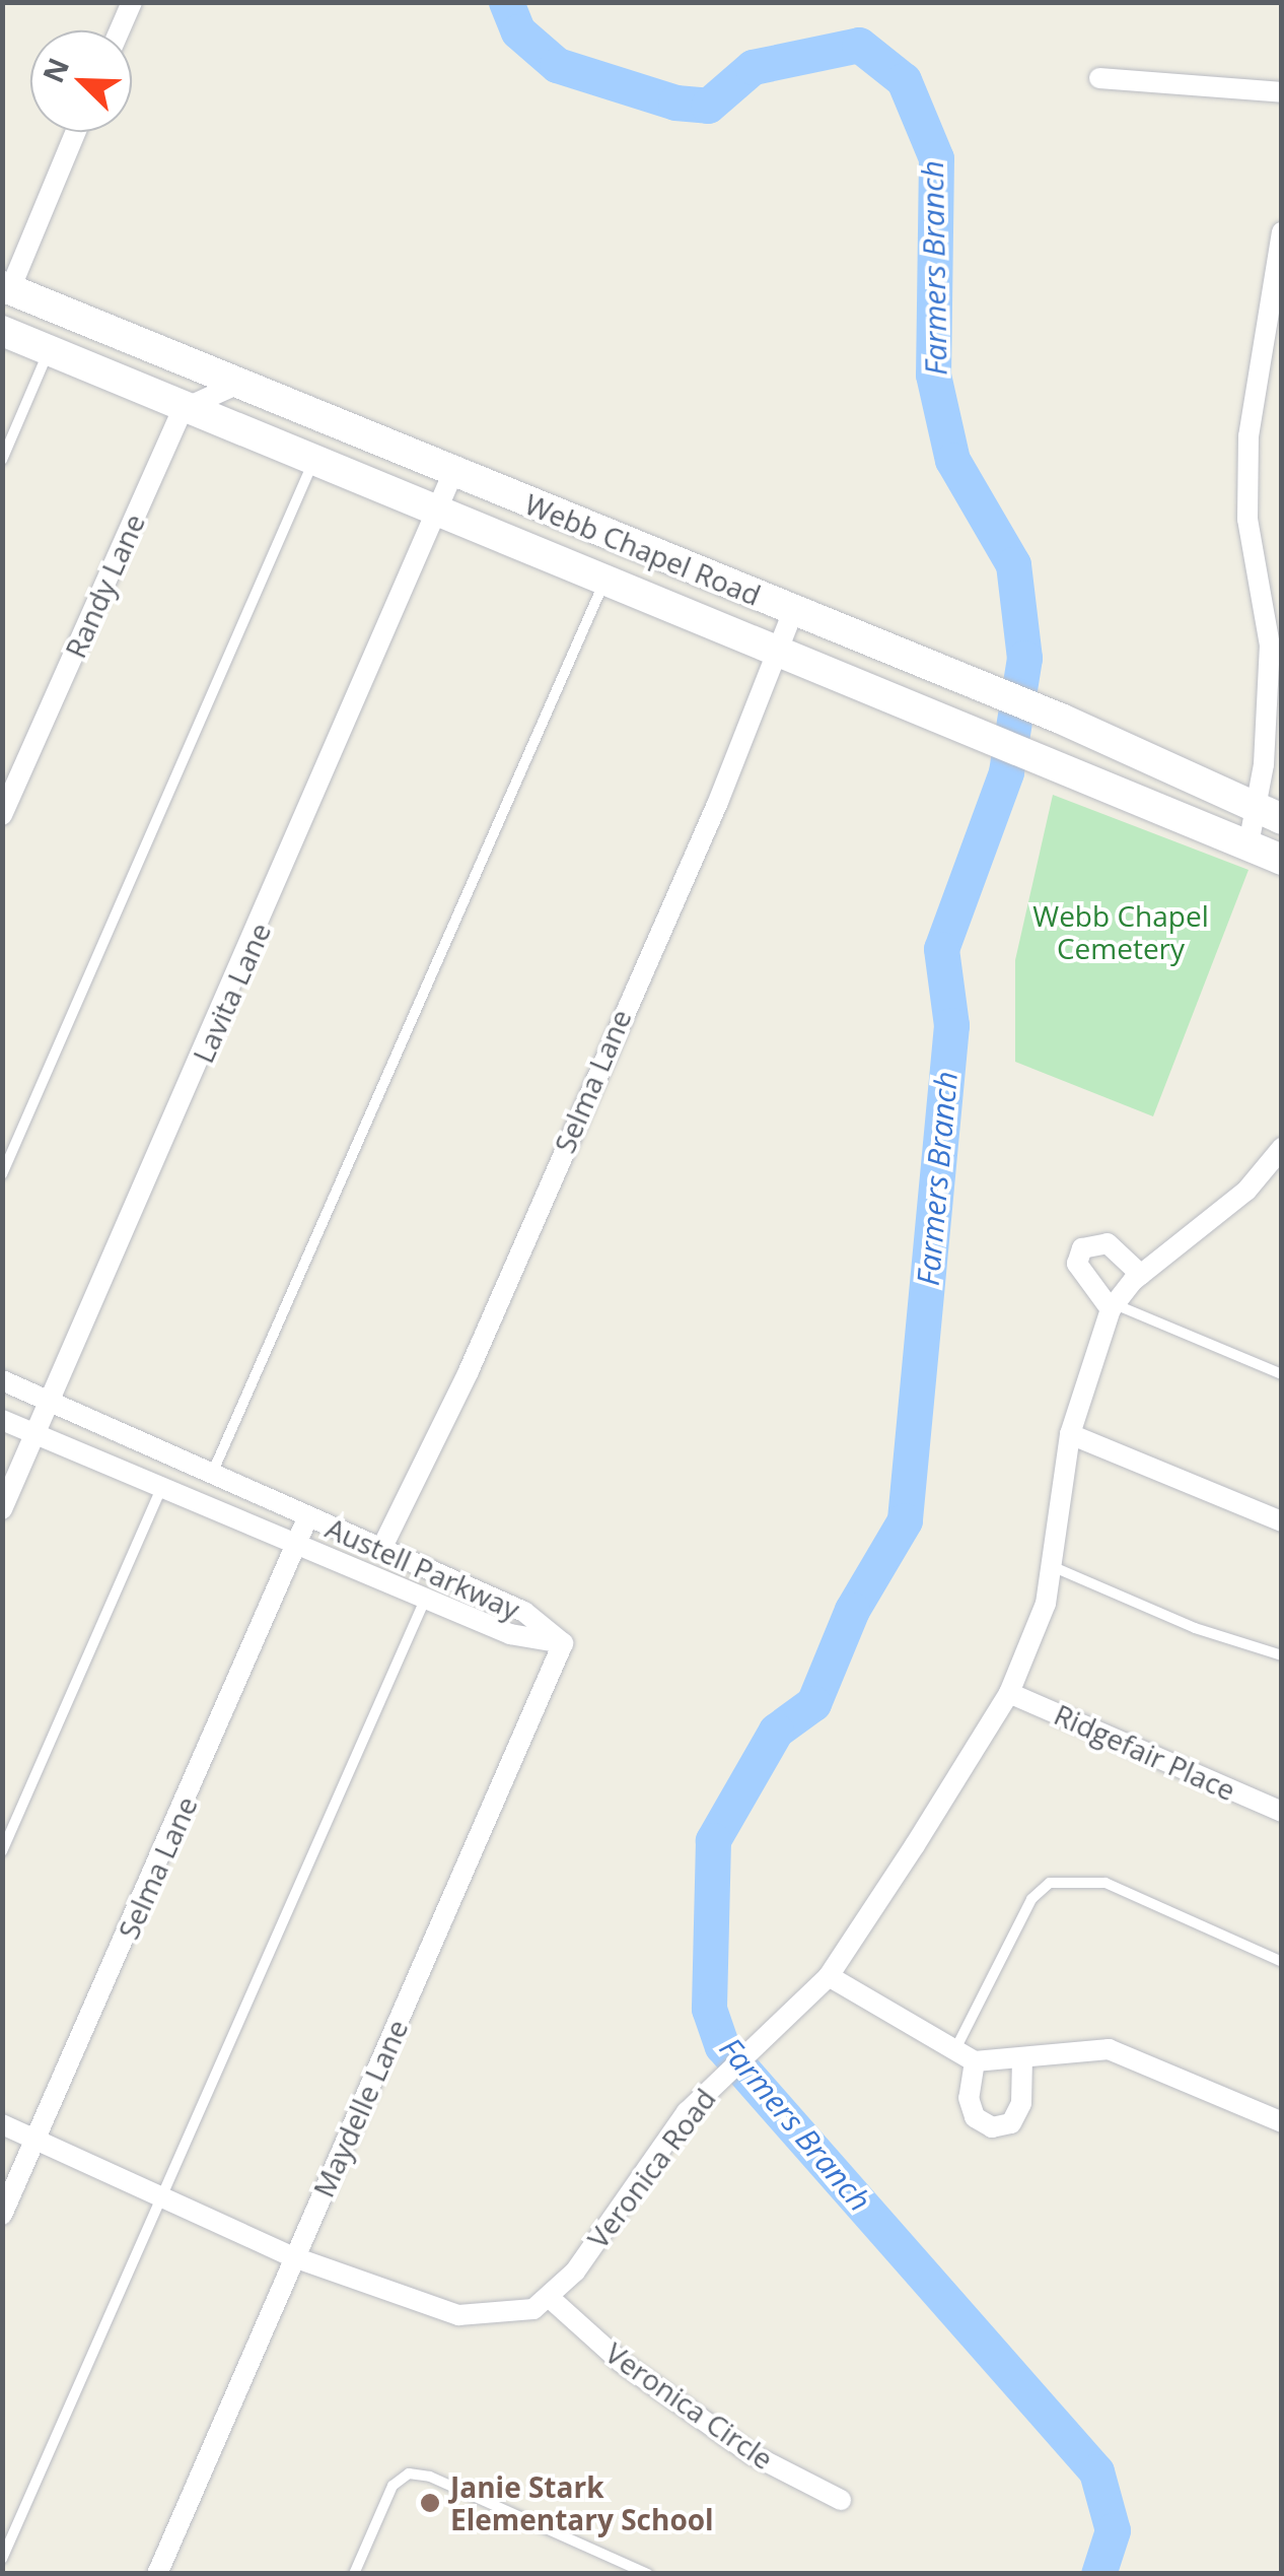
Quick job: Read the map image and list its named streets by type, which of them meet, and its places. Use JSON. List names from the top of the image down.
{
  "streets": {
    "main road": ["Webb Chapel Road"],
    "street": [
      "Randy Lane",
      "Lavita Lane",
      "Selma Lane",
      "Austell Parkway",
      "Ridgefair Place",
      "Maydelle Lane",
      "Veronica Road",
      "Veronica Circle"
    ]
  },
  "crossings": [
    ["Webb Chapel Road", "Randy Lane"],
    ["Webb Chapel Road", "Lavita Lane"],
    ["Webb Chapel Road", "Selma Lane"],
    ["Lavita Lane", "Austell Parkway"],
    ["Selma Lane", "Austell Parkway"],
    ["Selma Lane", "Veronica Road"],
    ["Austell Parkway", "Maydelle Lane"],
    ["Ridgefair Place", "Veronica Road"],
    ["Maydelle Lane", "Veronica Road"],
    ["Veronica Road", "Veronica Circle"]
  ],
  "water": ["Farmers Branch"],
  "parks": ["Webb Chapel Cemetery"],
  "places": ["Janie Stark Elementary School"],
  "north": "top left"
}
